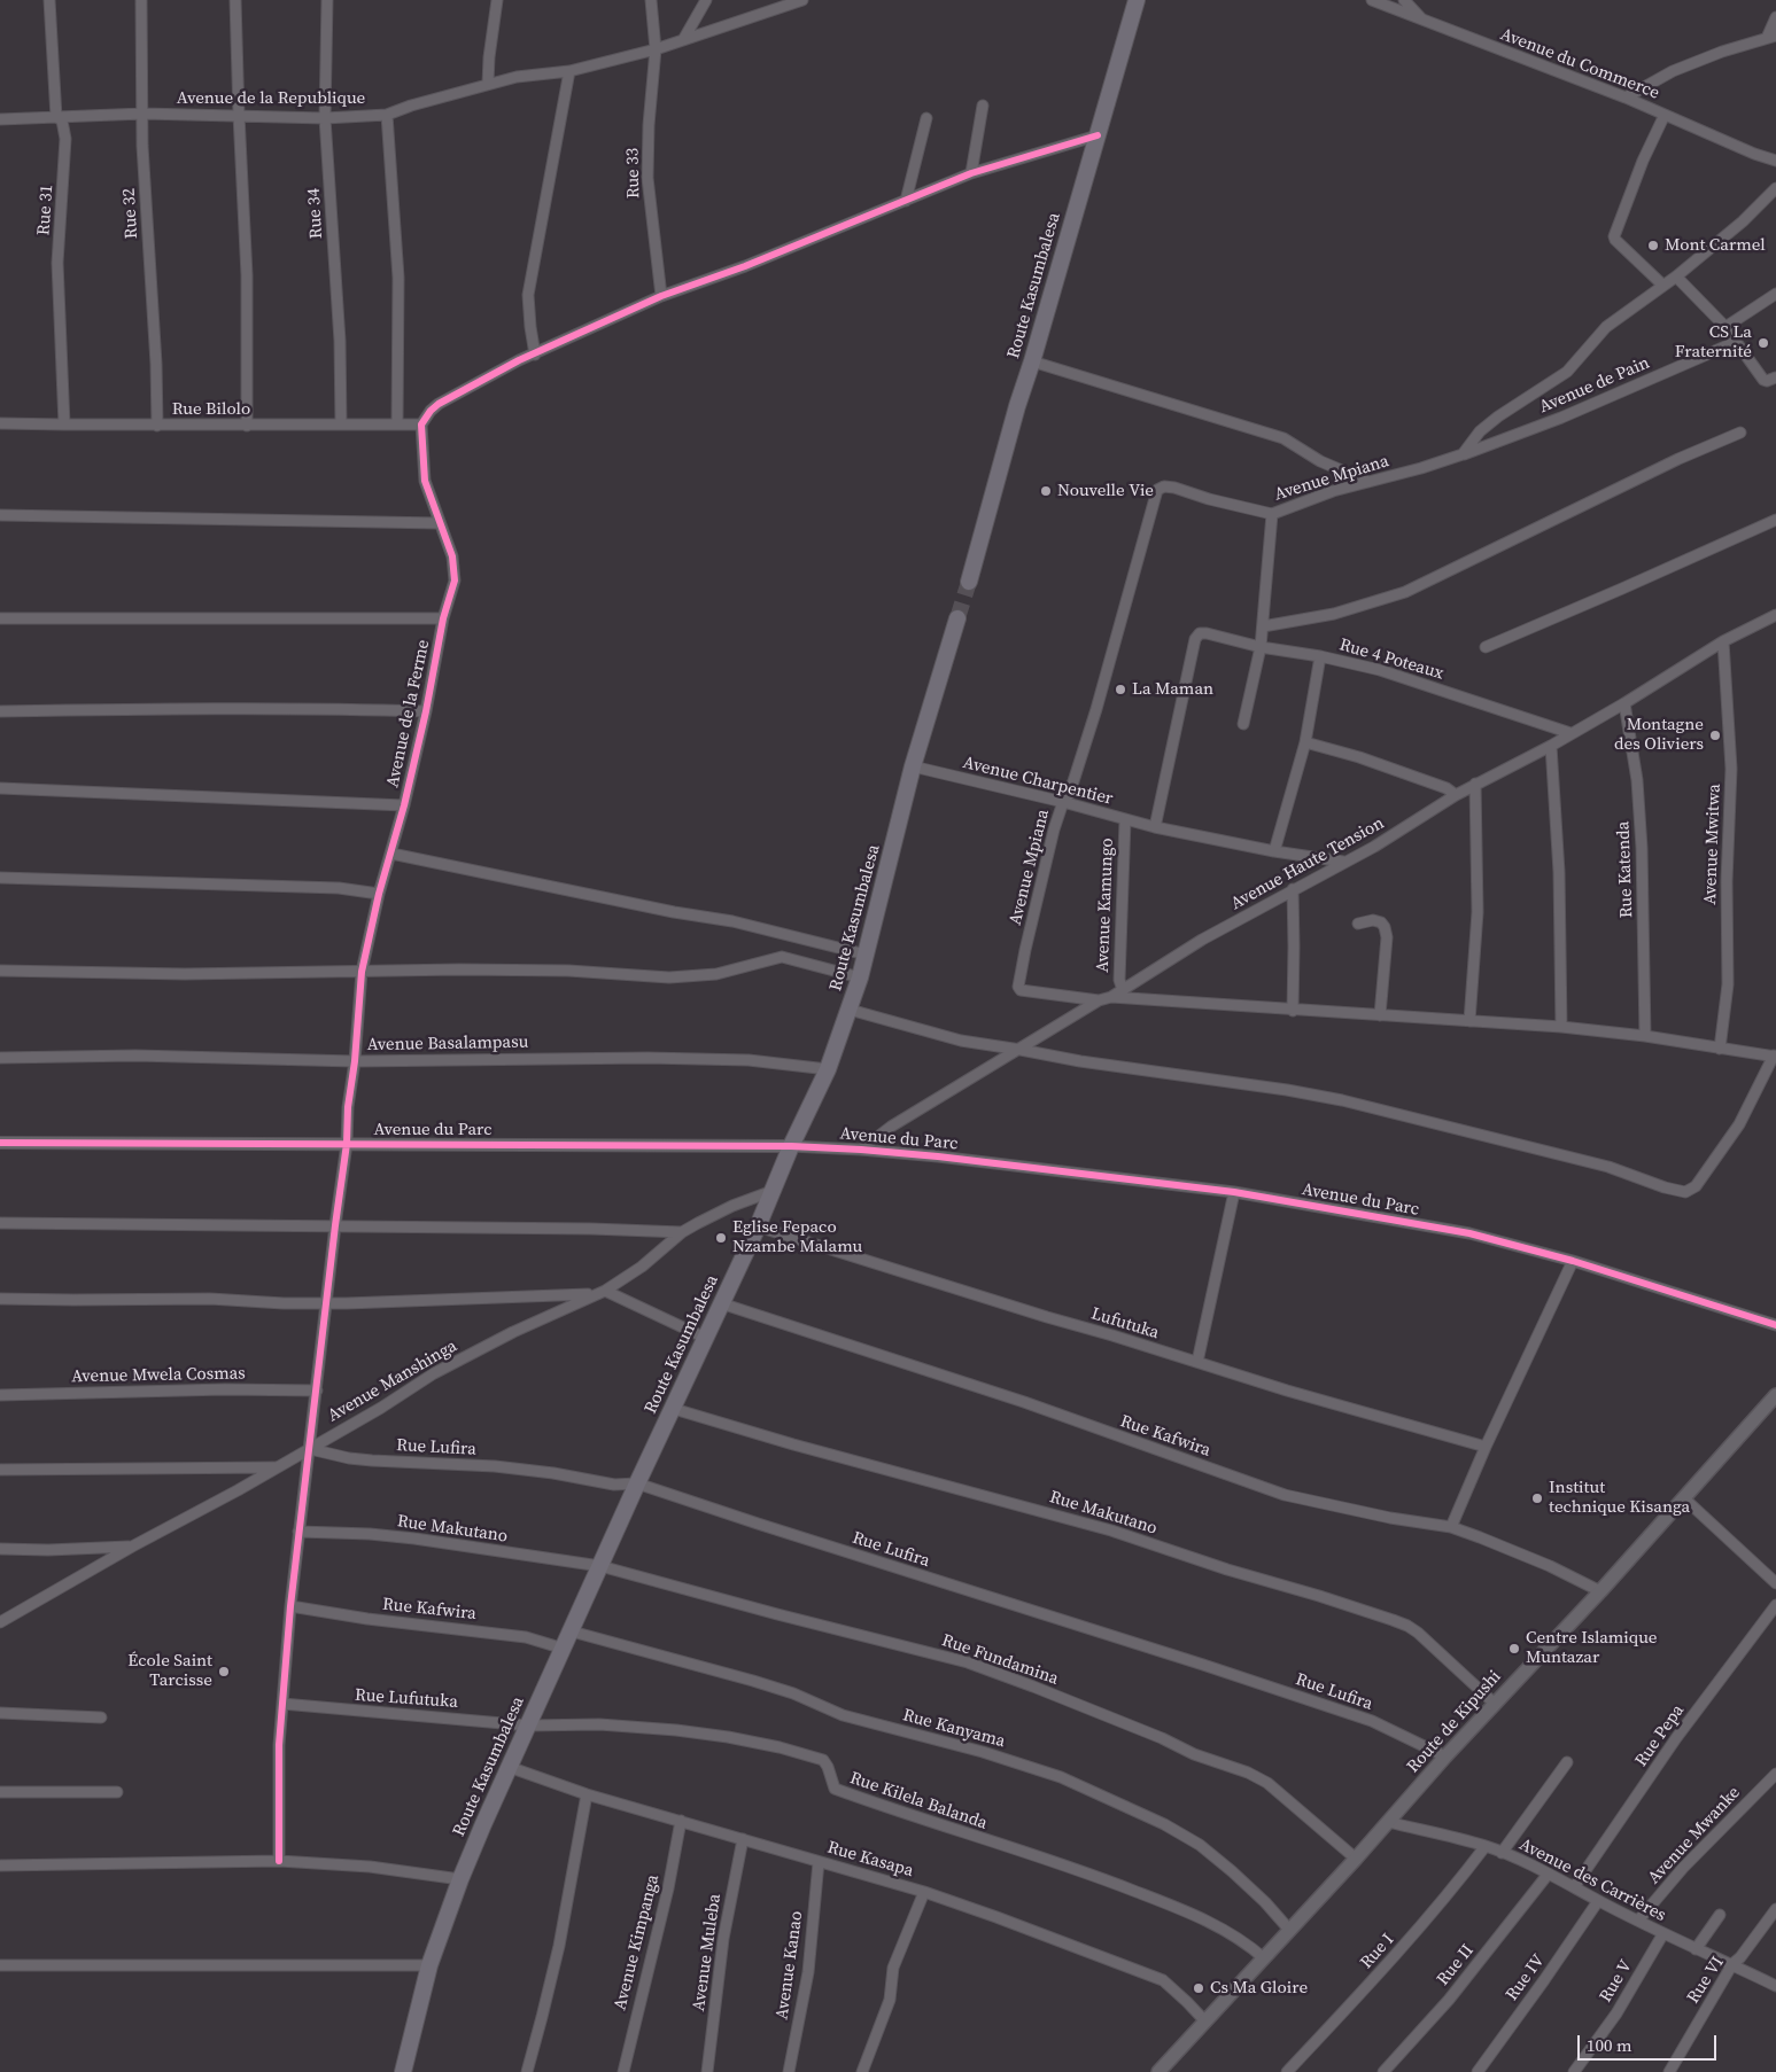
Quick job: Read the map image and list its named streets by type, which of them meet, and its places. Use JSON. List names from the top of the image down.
{
  "streets": {
    "highway": ["Route Kasumbalesa"],
    "main road": ["Route de Kipushi"],
    "street": [
      "Avenue du Commerce",
      "Avenue de la Republique",
      "Rue 33",
      "Rue 31",
      "Rue 32",
      "Rue 34",
      "Avenue de Pain",
      "Rue Bilolo",
      "Avenue Mpiana",
      "Rue 4 Poteaux",
      "Avenue de la Ferme",
      "Avenue Charpentier",
      "Avenue Mwitwa",
      "Avenue Haute Tension",
      "Rue Katenda",
      "Avenue Kamungo",
      "Avenue Basalampasu",
      "Avenue du Parc",
      "Lufutuka",
      "Avenue Mwela Cosmas",
      "Avenue Manshinga",
      "Rue Kafwira",
      "Rue Lufira",
      "Rue Makutano",
      "Rue Fundamina",
      "Rue Lufutuka",
      "Rue Kanyama",
      "Rue Pepa",
      "Rue Kilela Balanda",
      "Avenue Mwanke",
      "Rue Kasapa",
      "Avenue des Carrières",
      "Avenue Kimpanga",
      "Rue I",
      "Avenue Muleba",
      "Avenue Kanao",
      "Rue II",
      "Rue IV",
      "Rue VI",
      "Rue V"
    ]
  },
  "crossings": [
    ["Avenue de la Republique", "Rue 33"],
    ["Avenue de la Republique", "Rue 31"],
    ["Avenue de la Republique", "Rue 32"],
    ["Avenue de la Republique", "Rue 34"],
    ["Rue 31", "Rue Bilolo"],
    ["Rue 32", "Rue Bilolo"],
    ["Rue 34", "Rue Bilolo"],
    ["Route Kasumbalesa", "Avenue Charpentier"],
    ["Route Kasumbalesa", "Avenue Basalampasu"],
    ["Route Kasumbalesa", "Avenue du Parc"],
    ["Route Kasumbalesa", "Lufutuka"],
    ["Route Kasumbalesa", "Avenue Manshinga"],
    ["Route Kasumbalesa", "Rue Kafwira"],
    ["Route Kasumbalesa", "Rue Lufira"],
    ["Route Kasumbalesa", "Rue Makutano"],
    ["Route Kasumbalesa", "Rue Fundamina"],
    ["Route Kasumbalesa", "Rue Lufutuka"],
    ["Route Kasumbalesa", "Rue Kanyama"],
    ["Route Kasumbalesa", "Rue Kilela Balanda"],
    ["Route Kasumbalesa", "Rue Kasapa"],
    ["Avenue de Pain", "Avenue Mpiana"],
    ["Rue Bilolo", "Avenue de la Ferme"],
    ["Avenue Mpiana", "Avenue Charpentier"],
    ["Avenue Mpiana", "Avenue Haute Tension"],
    ["Rue 4 Poteaux", "Avenue Charpentier"],
    ["Rue 4 Poteaux", "Avenue Haute Tension"],
    ["Avenue de la Ferme", "Avenue Basalampasu"],
    ["Avenue de la Ferme", "Avenue du Parc"],
    ["Avenue de la Ferme", "Avenue Mwela Cosmas"],
    ["Avenue de la Ferme", "Avenue Manshinga"],
    ["Avenue de la Ferme", "Rue Kafwira"],
    ["Avenue de la Ferme", "Rue Lufira"],
    ["Avenue de la Ferme", "Rue Makutano"],
    ["Avenue de la Ferme", "Rue Lufutuka"],
    ["Avenue Charpentier", "Avenue Haute Tension"],
    ["Avenue Charpentier", "Avenue Kamungo"],
    ["Avenue Mwitwa", "Avenue Haute Tension"],
    ["Avenue Haute Tension", "Rue Katenda"],
    ["Avenue Haute Tension", "Avenue Kamungo"],
    ["Avenue Haute Tension", "Avenue du Parc"],
    ["Avenue Manshinga", "Rue Lufira"],
    ["Rue Kafwira", "Route de Kipushi"],
    ["Rue Lufira", "Route de Kipushi"],
    ["Rue Makutano", "Rue Fundamina"],
    ["Rue Makutano", "Route de Kipushi"],
    ["Rue Fundamina", "Route de Kipushi"],
    ["Rue Lufutuka", "Rue Kilela Balanda"],
    ["Route de Kipushi", "Rue Kanyama"],
    ["Route de Kipushi", "Rue Kilela Balanda"],
    ["Route de Kipushi", "Rue Kasapa"],
    ["Route de Kipushi", "Avenue des Carrières"],
    ["Rue Pepa", "Avenue des Carrières"],
    ["Avenue Mwanke", "Avenue des Carrières"],
    ["Rue Kasapa", "Avenue Kimpanga"],
    ["Rue Kasapa", "Avenue Muleba"],
    ["Rue Kasapa", "Avenue Kanao"],
    ["Avenue des Carrières", "Rue I"],
    ["Avenue des Carrières", "Rue II"],
    ["Avenue des Carrières", "Rue IV"],
    ["Avenue des Carrières", "Rue VI"],
    ["Avenue des Carrières", "Rue V"]
  ],
  "places": [
    "Mont Carmel",
    "CS La Fraternité",
    "Nouvelle Vie",
    "La Maman",
    "Montagne des Oliviers",
    "Eglise Fepaco Nzambe Malamu",
    "Institut technique Kisanga",
    "Centre Islamique Muntazar",
    "École Saint Tarcisse",
    "Cs Ma Gloire"
  ],
  "scale_bar": "100 m"
}
